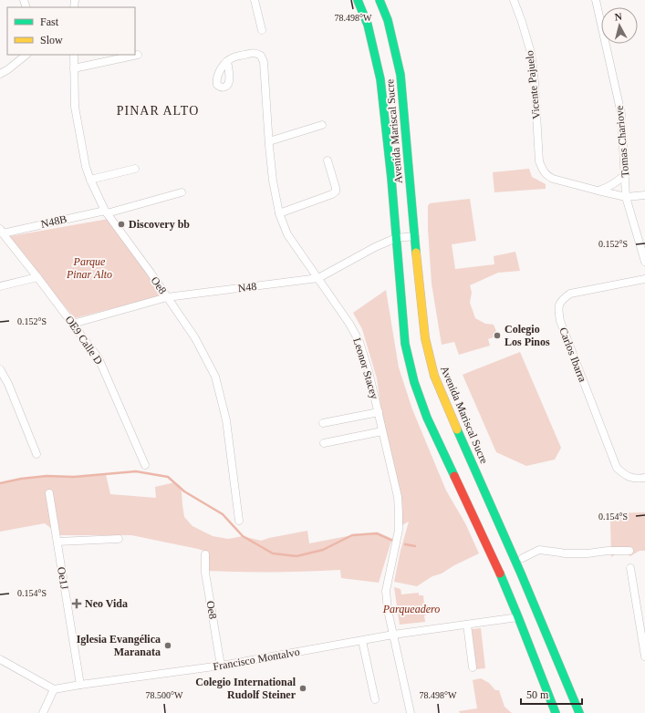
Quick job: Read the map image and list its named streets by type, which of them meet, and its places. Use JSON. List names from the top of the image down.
{
  "streets": {
    "main road": ["Avenida Mariscal Sucre"],
    "street": [
      "Vicente Pajuelo",
      "Tomas Chariove",
      "N48B",
      "Oe8",
      "N48",
      "OE9 Calle D",
      "Carlos Ibarra",
      "Leonor Stacey",
      "Oe1J",
      "Francisco Montalvo"
    ]
  },
  "crossings": [
    ["Avenida Mariscal Sucre", "N48"],
    ["Avenida Mariscal Sucre", "Francisco Montalvo"],
    ["N48B", "Oe8"],
    ["N48B", "OE9 Calle D"],
    ["Oe8", "N48"],
    ["Oe8", "Francisco Montalvo"],
    ["N48", "OE9 Calle D"],
    ["N48", "Leonor Stacey"],
    ["Leonor Stacey", "Francisco Montalvo"],
    ["Oe1J", "Francisco Montalvo"]
  ],
  "districts": ["PINAR ALTO"],
  "parks": ["Parque Pinar Alto", "Parqueadero"],
  "places": {
    "other": [
      "Discovery bb",
      "Colegio Los Pinos",
      "Iglesia Evangélica Maranata",
      "Colegio International Rudolf Steiner"
    ],
    "health": ["Neo Vida"]
  },
  "legend": ["Fast", "Slow"],
  "scale_bar": "50 m",
  "north": "top",
  "coordinates": [
    "78.498°W",
    "0.152°S",
    "0.154°S",
    "78.500°W"
  ]
}
